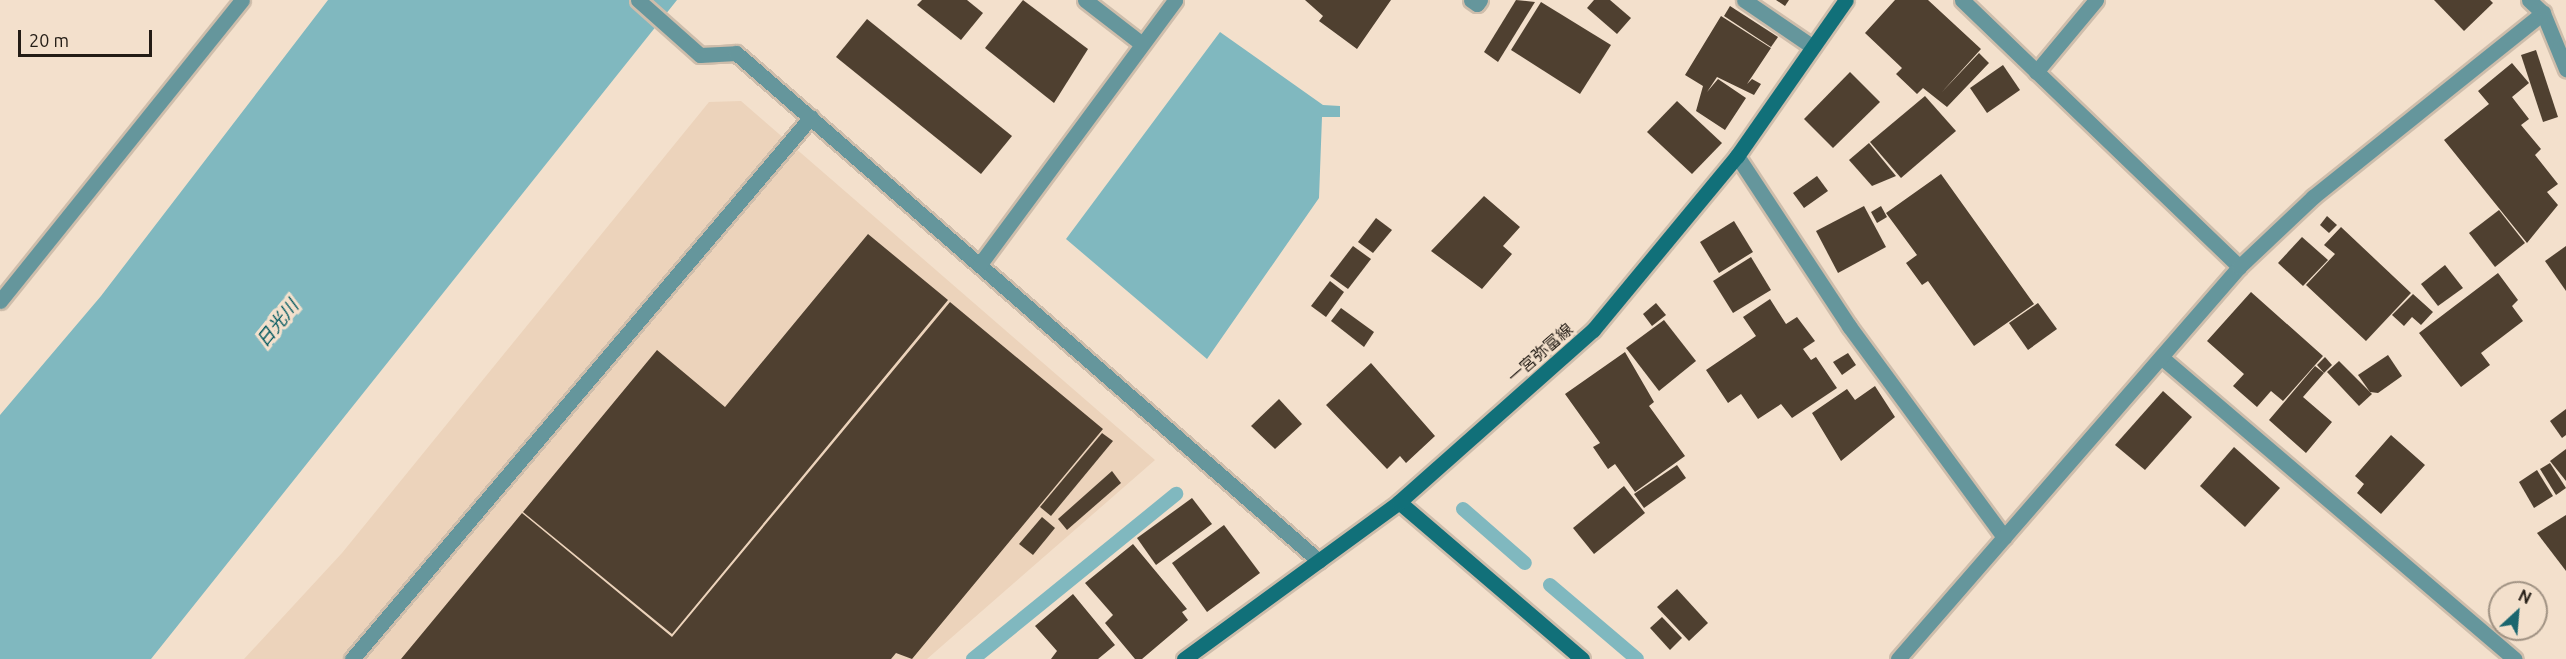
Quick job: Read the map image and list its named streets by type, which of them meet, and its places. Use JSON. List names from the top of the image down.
{
  "streets": {
    "main road": ["一宮弥富線"]
  },
  "water": ["日光川"],
  "scale_bar": "20 m",
  "north": "top right"
}
